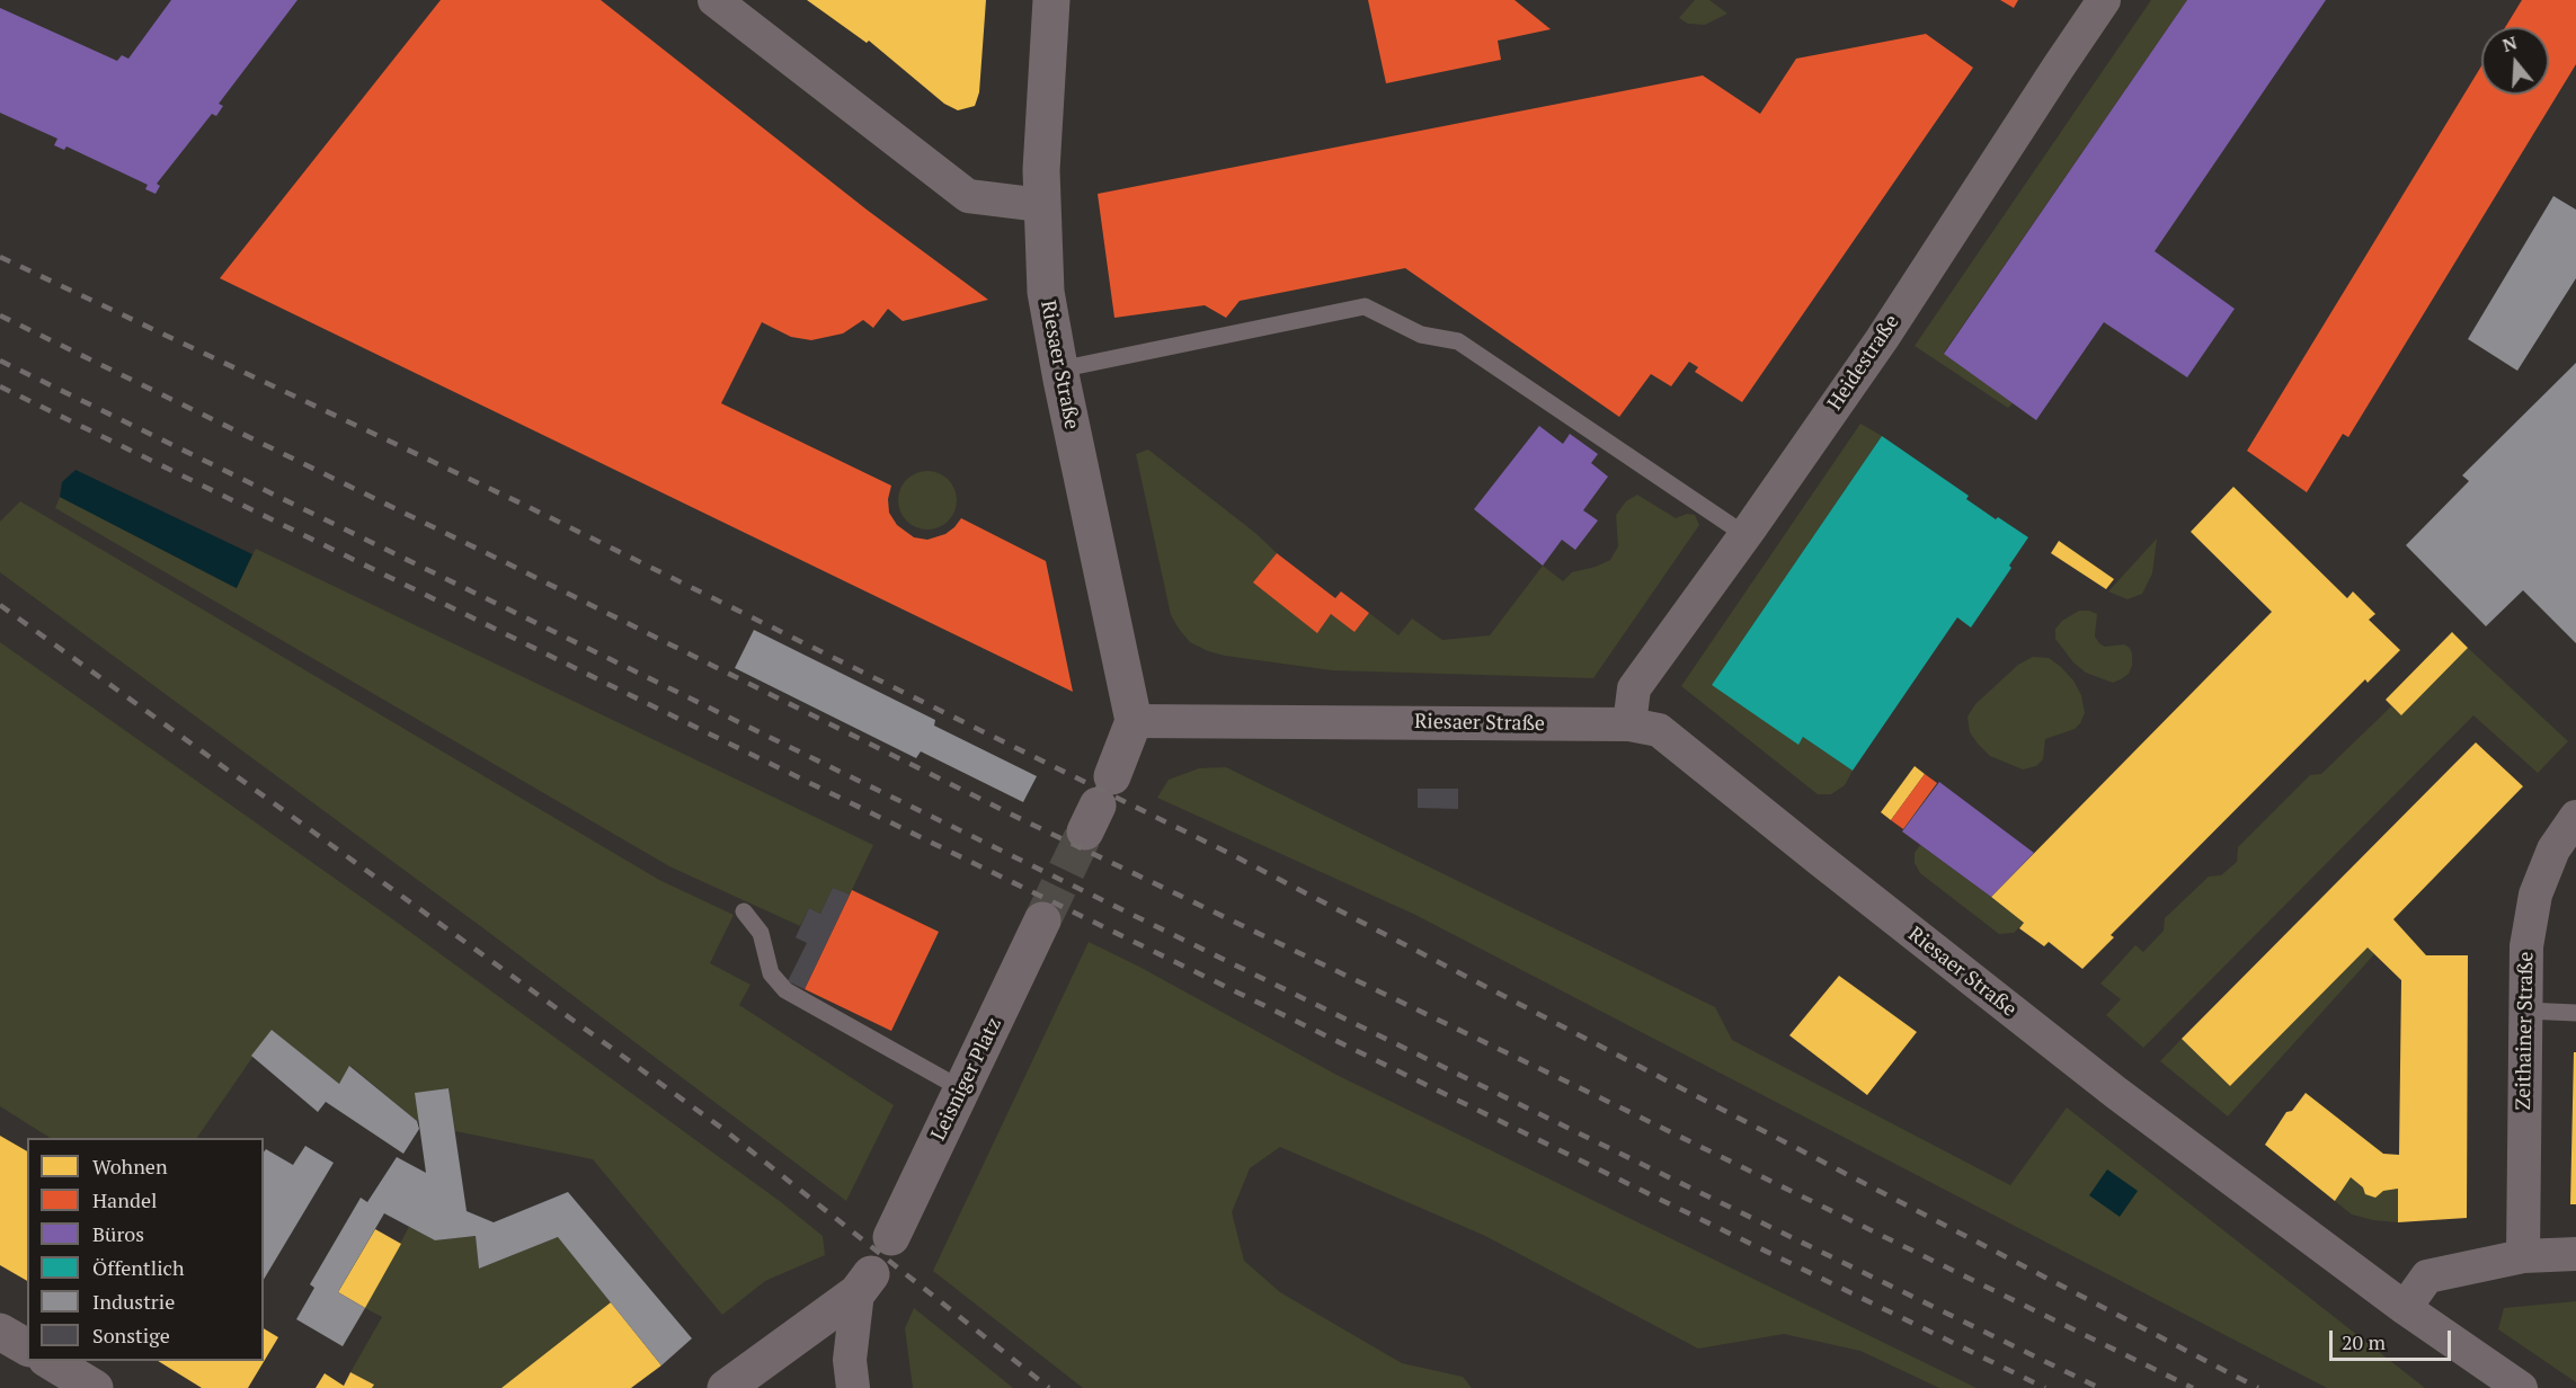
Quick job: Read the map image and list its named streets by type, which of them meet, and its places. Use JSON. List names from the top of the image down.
{
  "streets": {
    "street": [
      "Heidestraße",
      "Riesaer Straße",
      "Zeithainer Straße",
      "Leisniger Platz"
    ]
  },
  "crossings": [
    ["Heidestraße", "Riesaer Straße"]
  ],
  "legend": [
    "Wohnen",
    "Handel",
    "Büros",
    "Öffentlich",
    "Industrie",
    "Sonstige"
  ],
  "scale_bar": "20 m",
  "north": "top"
}
